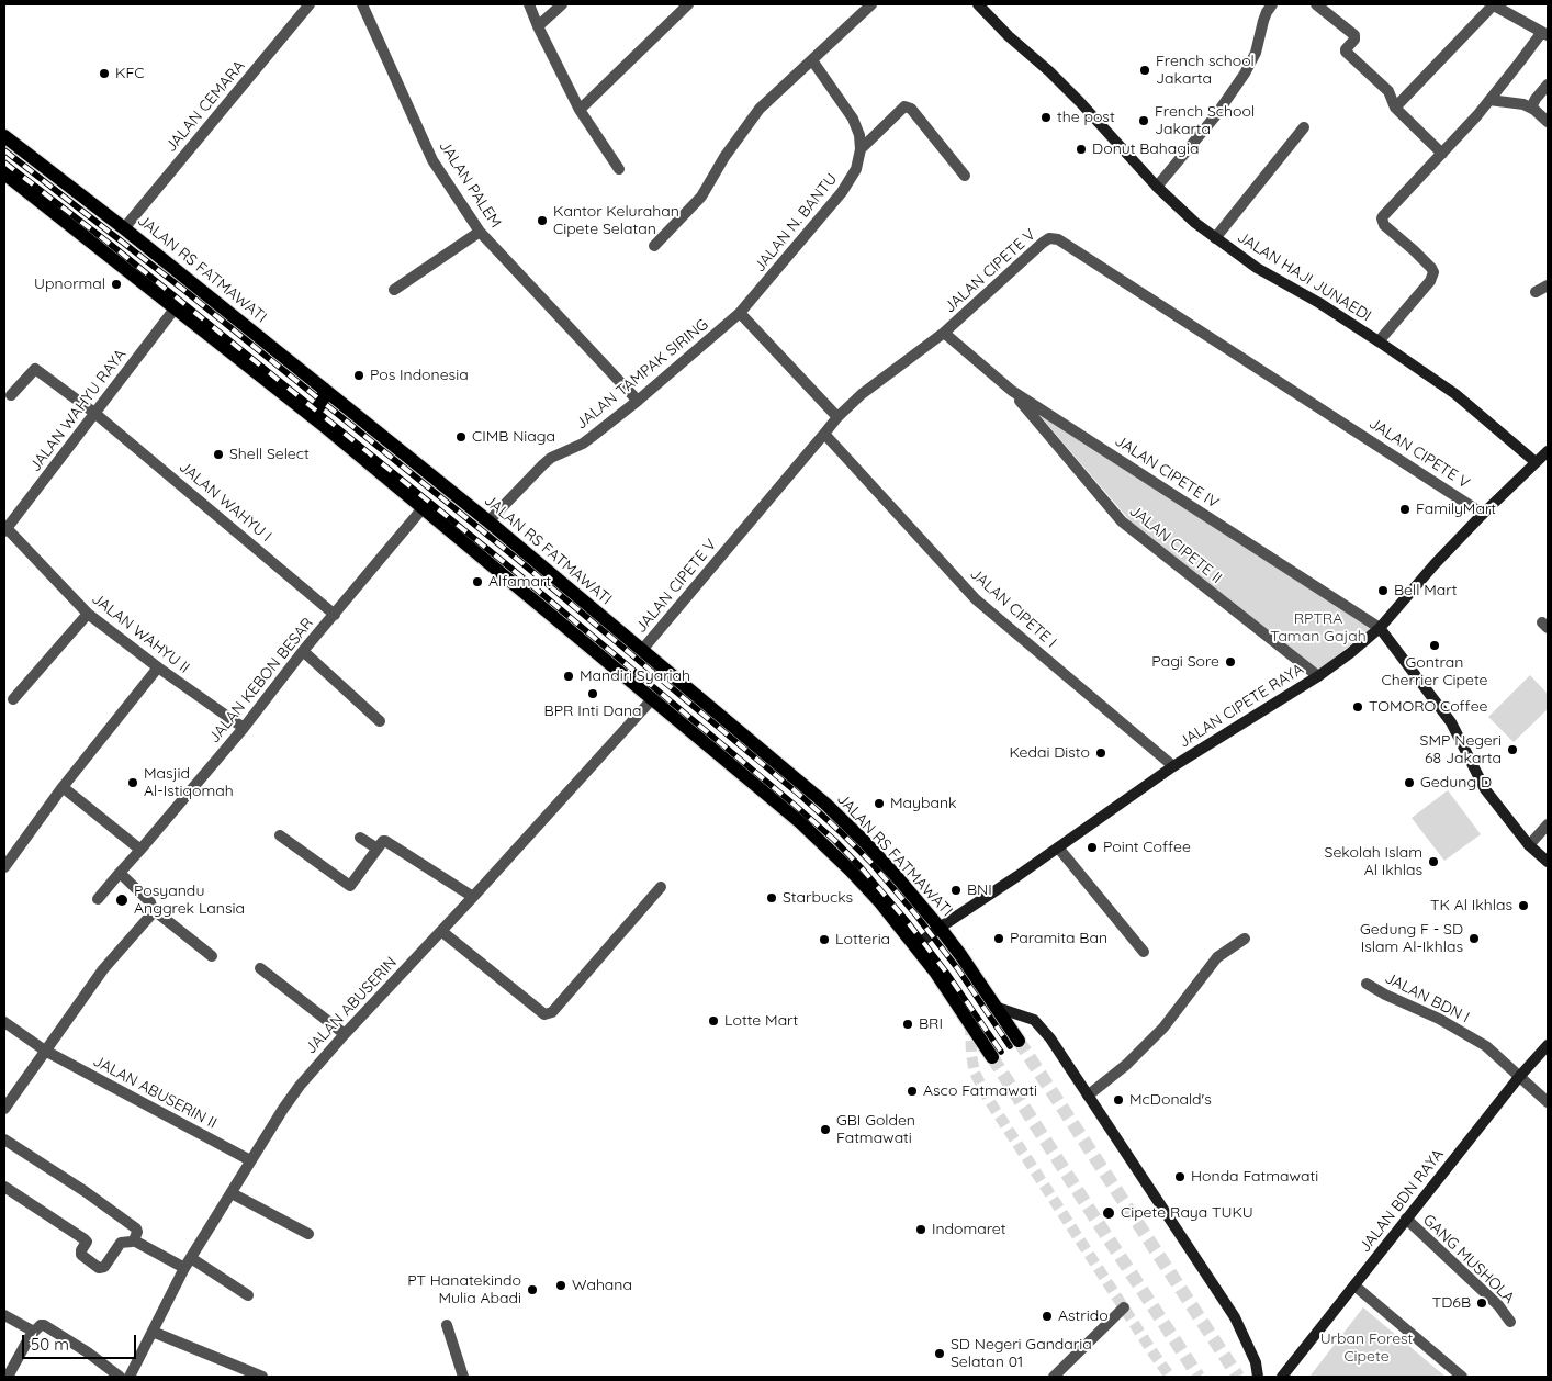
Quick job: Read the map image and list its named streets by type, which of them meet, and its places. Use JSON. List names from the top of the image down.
{
  "streets": {
    "main road": ["JALAN RS FATMAWATI"],
    "street": [
      "JALAN CEMARA",
      "JALAN PALEM",
      "JALAN N. BANTU",
      "JALAN CIPETE V",
      "JALAN HAJI JUNAEDI",
      "JALAN TAMPAK SIRING",
      "JALAN WAHYU RAYA",
      "JALAN CIPETE IV",
      "JALAN WAHYU I",
      "JALAN CIPETE II",
      "JALAN CIPETE I",
      "JALAN WAHYU II",
      "JALAN KEBON BESAR",
      "JALAN CIPETE RAYA",
      "JALAN BDN I",
      "JALAN ABUSERIN",
      "JALAN ABUSERIN II",
      "JALAN BDN RAYA",
      "GANG MUSHOLA"
    ]
  },
  "crossings": [
    ["JALAN CEMARA", "JALAN RS FATMAWATI"],
    ["JALAN PALEM", "JALAN TAMPAK SIRING"],
    ["JALAN N. BANTU", "JALAN TAMPAK SIRING"],
    ["JALAN RS FATMAWATI", "JALAN CIPETE V"],
    ["JALAN RS FATMAWATI", "JALAN TAMPAK SIRING"],
    ["JALAN RS FATMAWATI", "JALAN CIPETE RAYA"],
    ["JALAN CIPETE V", "JALAN CIPETE IV"],
    ["JALAN CIPETE V", "JALAN CIPETE I"],
    ["JALAN CIPETE V", "JALAN CIPETE RAYA"],
    ["JALAN HAJI JUNAEDI", "JALAN CIPETE RAYA"],
    ["JALAN WAHYU RAYA", "JALAN WAHYU I"],
    ["JALAN WAHYU RAYA", "JALAN WAHYU II"],
    ["JALAN CIPETE IV", "JALAN CIPETE II"],
    ["JALAN CIPETE IV", "JALAN CIPETE RAYA"],
    ["JALAN WAHYU I", "JALAN KEBON BESAR"],
    ["JALAN CIPETE II", "JALAN CIPETE RAYA"],
    ["JALAN CIPETE I", "JALAN CIPETE RAYA"],
    ["JALAN WAHYU II", "JALAN KEBON BESAR"],
    ["JALAN BDN I", "JALAN BDN RAYA"],
    ["JALAN ABUSERIN", "JALAN ABUSERIN II"],
    ["JALAN BDN RAYA", "GANG MUSHOLA"]
  ],
  "parks": ["RPTRA Taman Gajah", "Urban Forest Cipete"],
  "places": [
    "French school Jakarta",
    "KFC",
    "the post",
    "French School Jakarta",
    "Donut Bahagia",
    "Kantor Kelurahan Cipete Selatan",
    "Upnormal",
    "Pos Indonesia",
    "CIMB Niaga",
    "Shell Select",
    "FamilyMart",
    "Alfamart",
    "Bell Mart",
    "Gontran Cherrier Cipete",
    "Pagi Sore",
    "Mandiri Syariah",
    "BPR Inti Dana",
    "TOMORO Coffee",
    "SMP Negeri 68 Jakarta",
    "Kedai Disto",
    "Masjid Al-Istiqomah",
    "Gedung D",
    "Maybank",
    "Point Coffee",
    "Sekolah Islam Al Ikhlas",
    "BNI",
    "Starbucks",
    "Posyandu Anggrek Lansia",
    "TK Al Ikhlas",
    "Paramita Ban",
    "Gedung F - SD Islam Al-Ikhlas",
    "Lotteria",
    "Lotte Mart",
    "BRI",
    "Asco Fatmawati",
    "McDonald's",
    "GBI Golden Fatmawati",
    "Honda Fatmawati",
    "Cipete Raya TUKU",
    "Indomaret",
    "Wahana",
    "PT Hanatekindo Mulia Abadi",
    "TD6B",
    "Astrido",
    "SD Negeri Gandaria Selatan 01"
  ],
  "scale_bar": "50 m"
}
